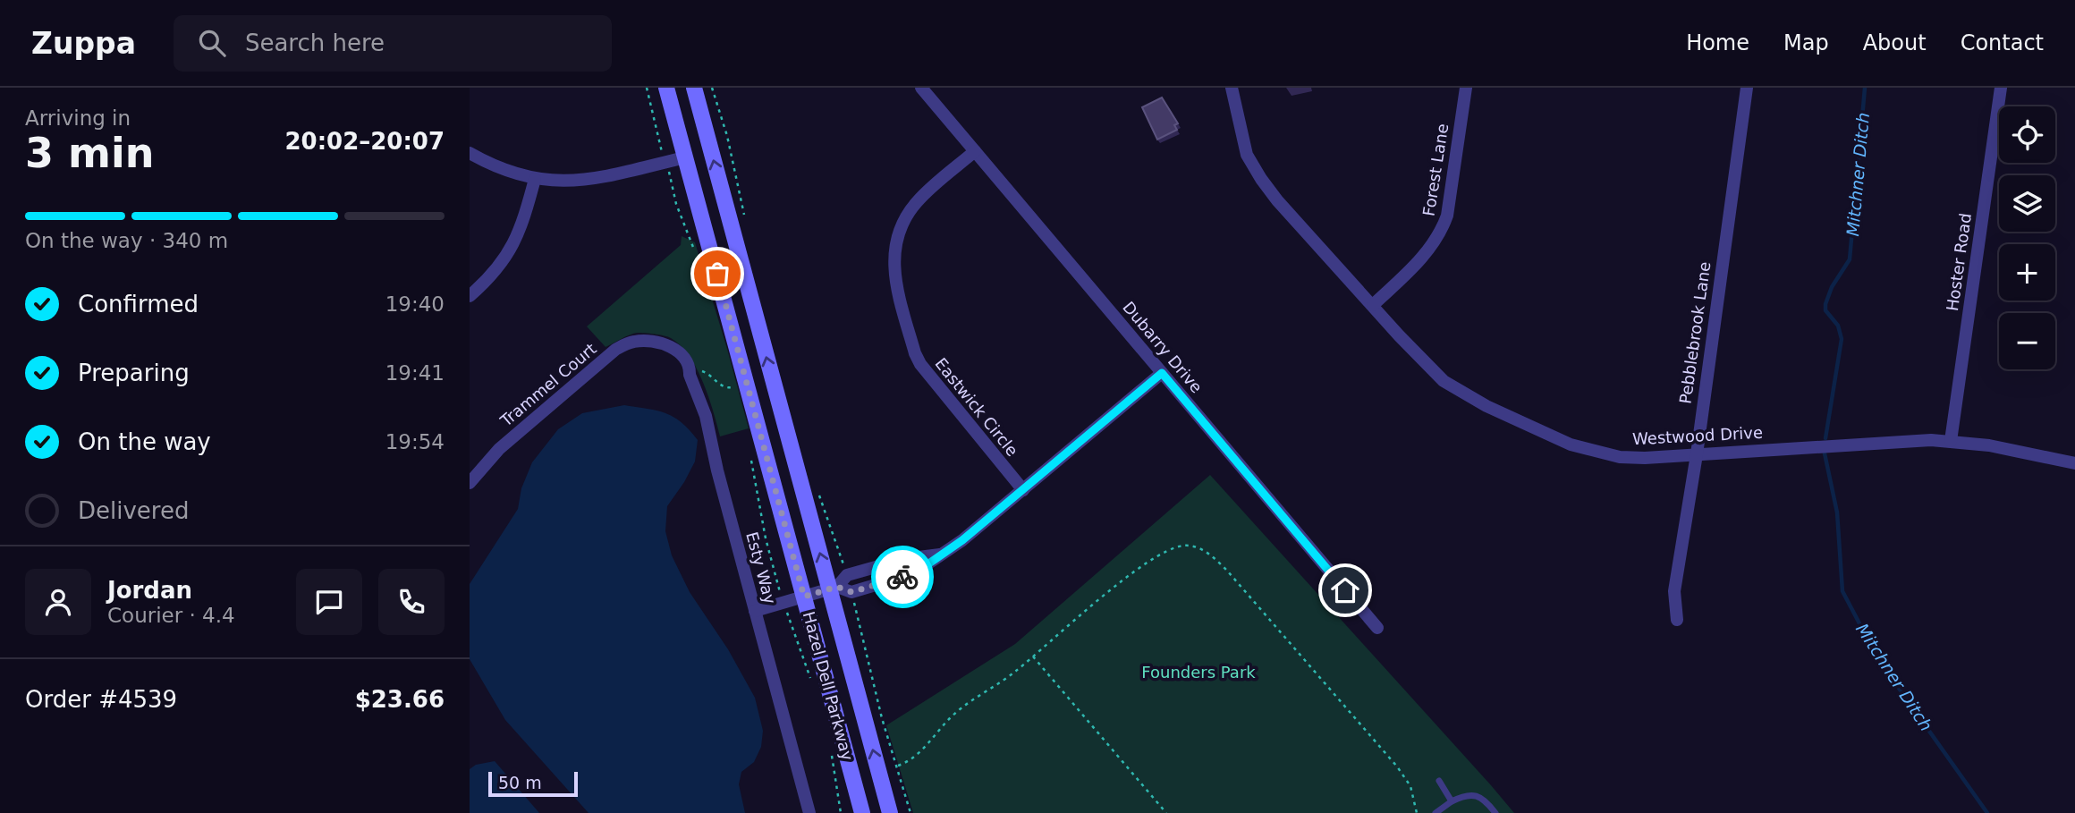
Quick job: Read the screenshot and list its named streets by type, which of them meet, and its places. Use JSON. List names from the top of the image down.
{
  "streets": {
    "main road": ["Hazel Dell Parkway"],
    "street": [
      "Forest Lane",
      "Hoster Road",
      "Pebblebrook Lane",
      "Dubarry Drive",
      "Trammel Court",
      "Eastwick Circle",
      "Westwood Drive",
      "Esty Way"
    ]
  },
  "crossings": [
    ["Forest Lane", "Westwood Drive"],
    ["Hoster Road", "Westwood Drive"],
    ["Pebblebrook Lane", "Westwood Drive"],
    ["Dubarry Drive", "Eastwick Circle"],
    ["Trammel Court", "Esty Way"]
  ],
  "water": ["Mitchner Ditch"],
  "parks": ["Founders Park"],
  "scale_bar": "50 m",
  "page": {
    "header": "Zuppa",
    "search": "Search here",
    "nav": [
      "Home",
      "Map",
      "About",
      "Contact"
    ],
    "heading": ["3 min", "Arriving in", "20:02–20:07"],
    "panel": [
      "Jordan",
      "Courier · 4.4",
      "Order #4539",
      "$23.66"
    ],
    "map_buttons": ["+", "−"],
    "bar": "On the way · 340 m",
    "list": [
      ["Confirmed", "19:40"],
      ["Preparing", "19:41"],
      ["On the way", "19:54"],
      "Delivered"
    ],
    "scale": "50 m"
  }
}
